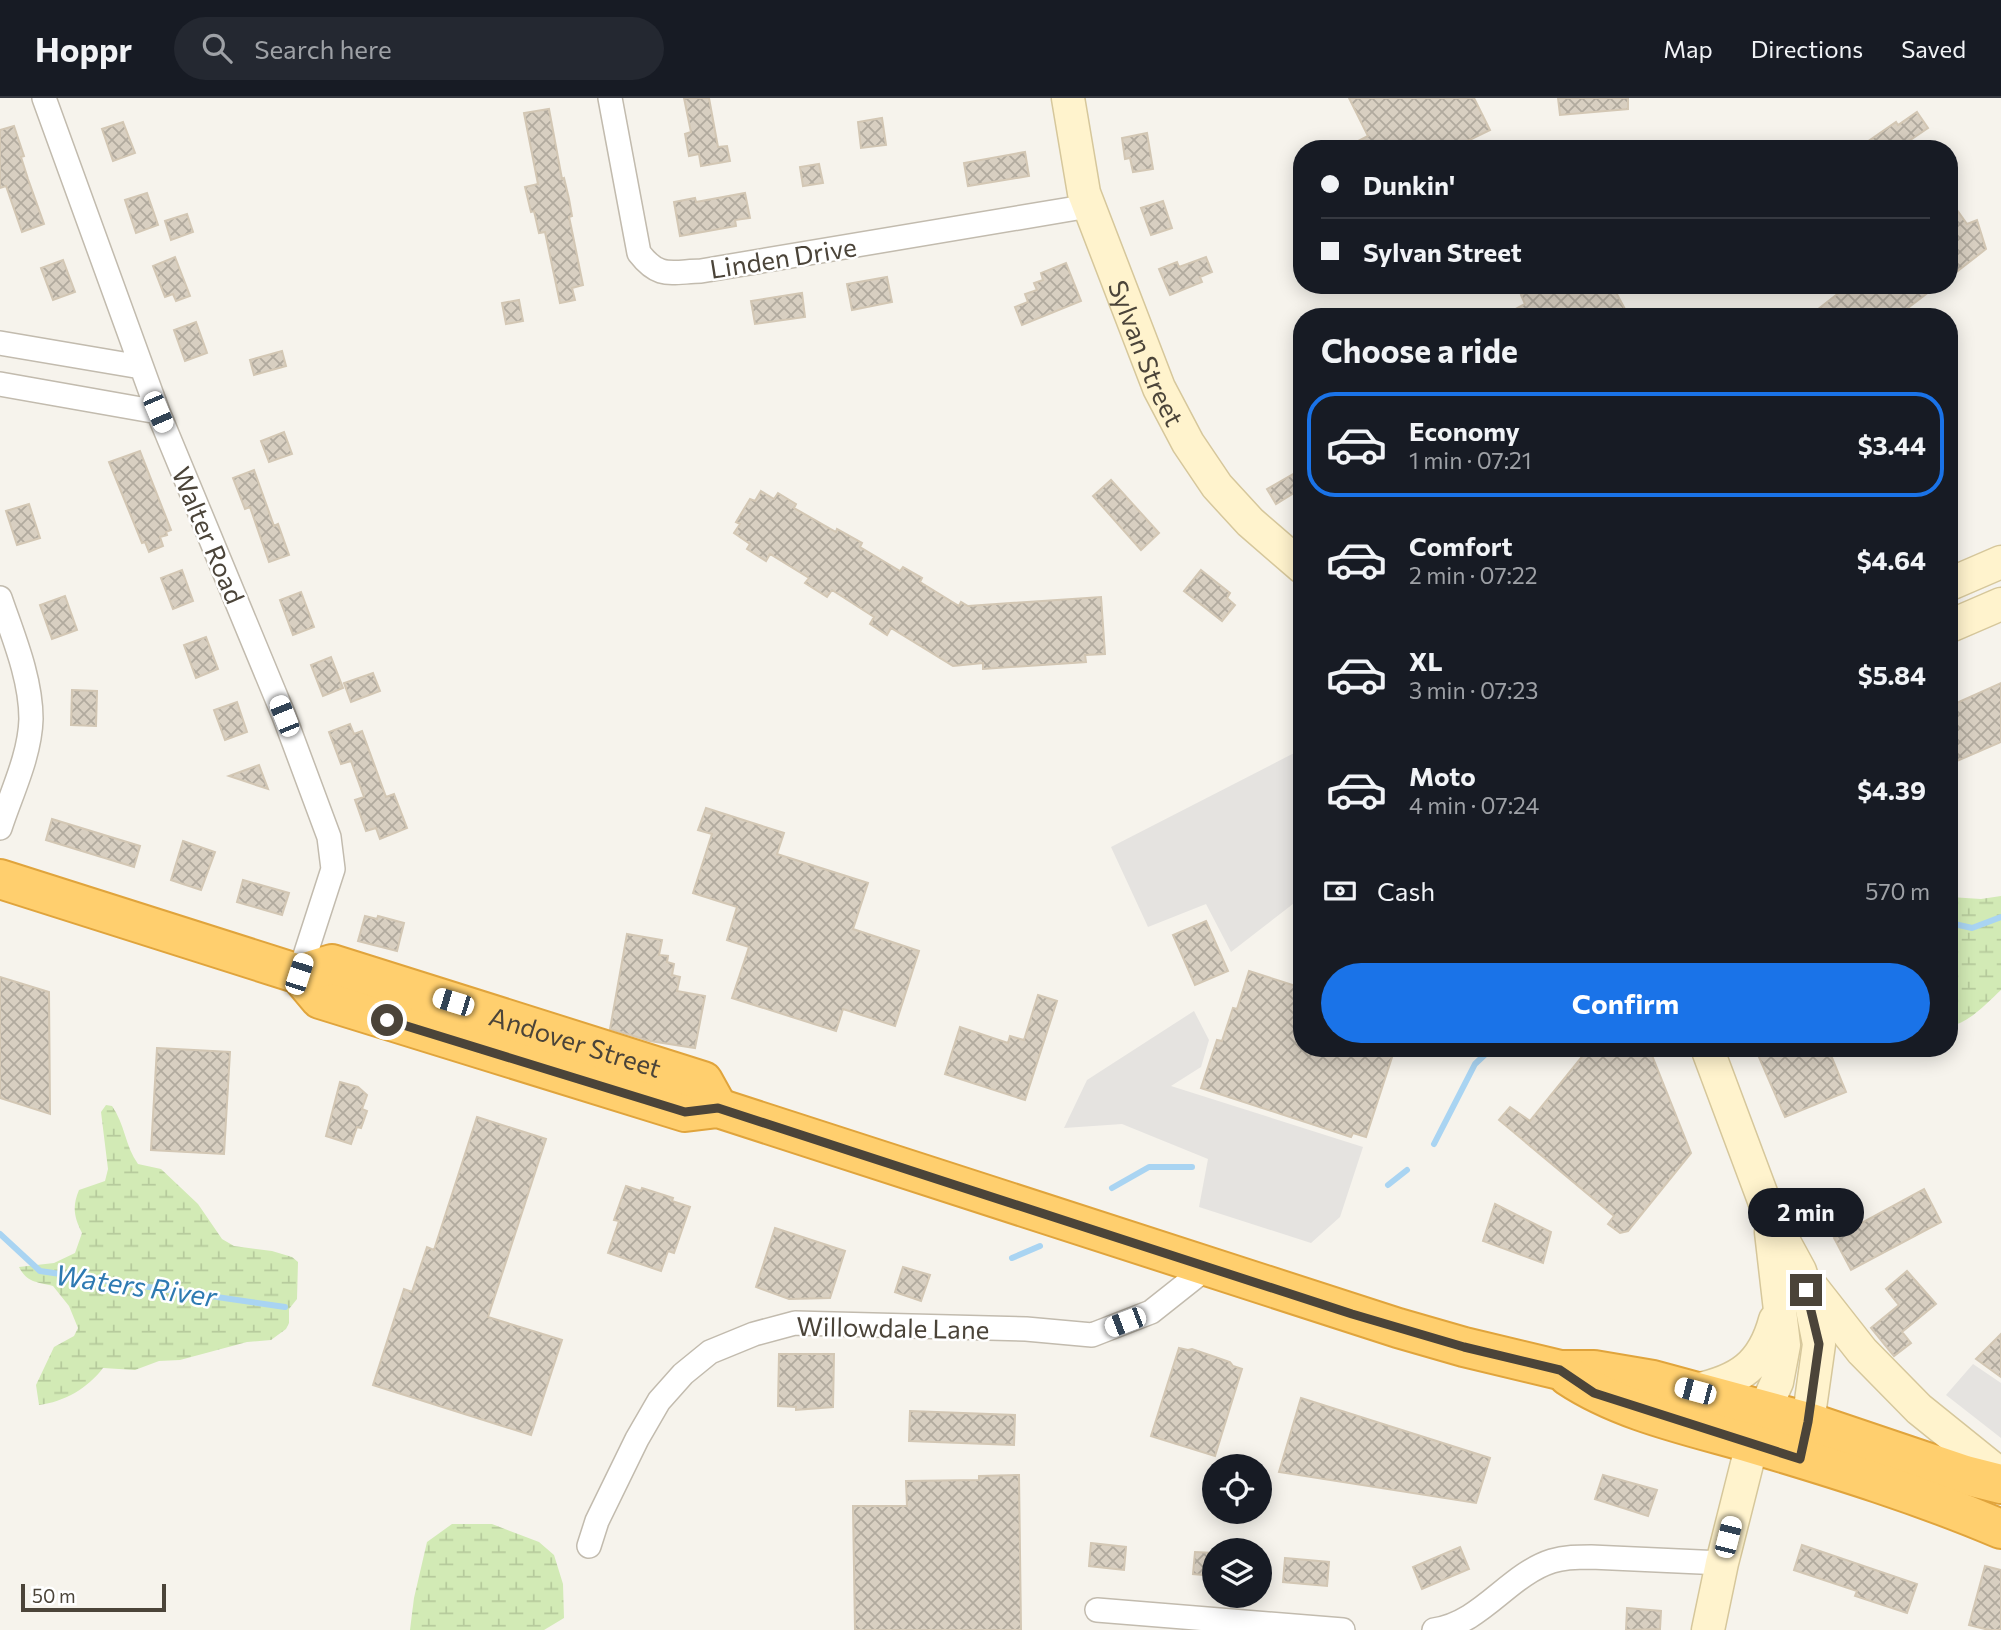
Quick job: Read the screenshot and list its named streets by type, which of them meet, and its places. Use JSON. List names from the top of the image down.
{
  "streets": {
    "highway": ["Andover Street"],
    "main road": ["Sylvan Street"],
    "street": ["Linden Drive", "Walter Road", "Willowdale Lane"]
  },
  "crossings": [
    ["Linden Drive", "Sylvan Street"],
    ["Walter Road", "Andover Street"],
    ["Andover Street", "Willowdale Lane"]
  ],
  "water": ["Waters River"],
  "scale_bar": "50 m",
  "page": {
    "header": "Hoppr",
    "search": "Search here",
    "nav": ["Map", "Directions", "Saved"],
    "banner": ["Dunkin'", "Sylvan Street"],
    "heading": "Choose a ride",
    "list": [
      {
        "name": "Economy",
        "note": "1 min · 07:21",
        "value": "$3.44"
      },
      {
        "name": "Comfort",
        "note": "2 min · 07:22",
        "value": "$4.64"
      },
      {
        "name": "XL",
        "note": "3 min · 07:23",
        "value": "$5.84"
      },
      {
        "name": "Moto",
        "note": "4 min · 07:24",
        "value": "$4.39"
      }
    ],
    "pay": ["Cash", "570 m"],
    "buttons": "Confirm",
    "bubble": "2 min",
    "scale": "50 m"
  }
}
